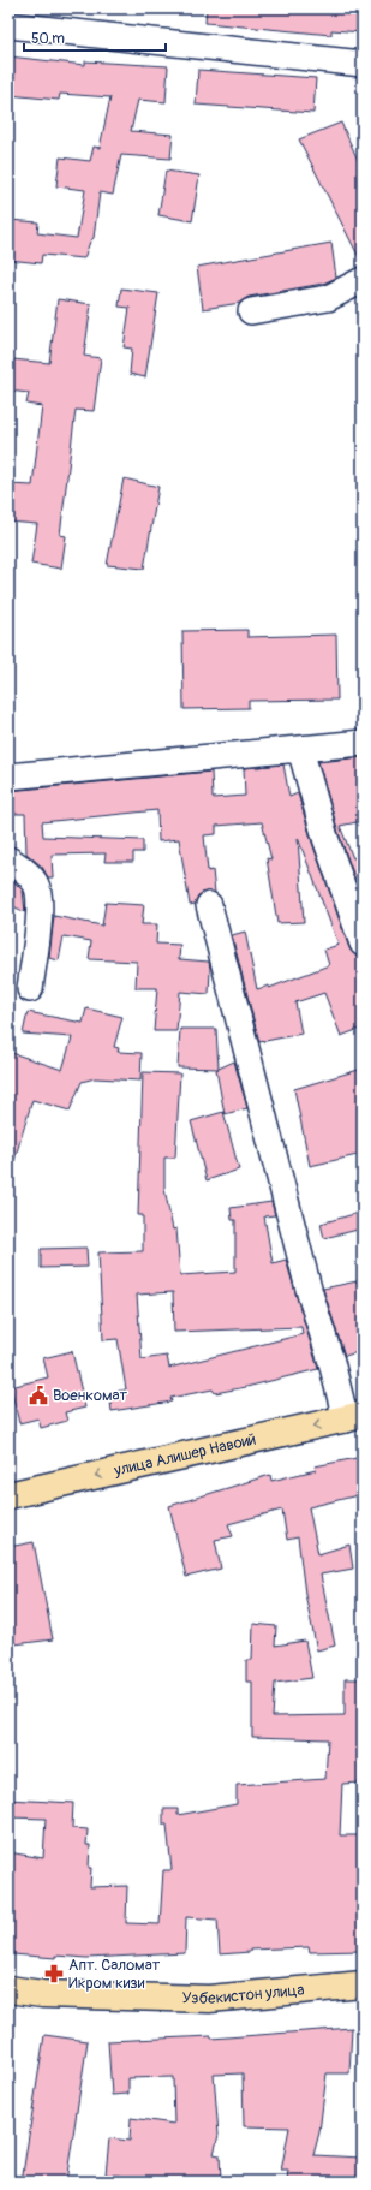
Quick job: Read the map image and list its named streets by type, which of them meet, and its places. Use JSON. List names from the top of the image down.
{
  "streets": {
    "main road": ["улица Алишер Навоий", "Узбекистон улица"]
  },
  "one_way": ["улица Алишер Навоий"],
  "places": {
    "public building": ["Военкомат"],
    "pharmacy": ["Апт. Саломат Икром кизи"]
  },
  "scale_bar": "50 m"
}
